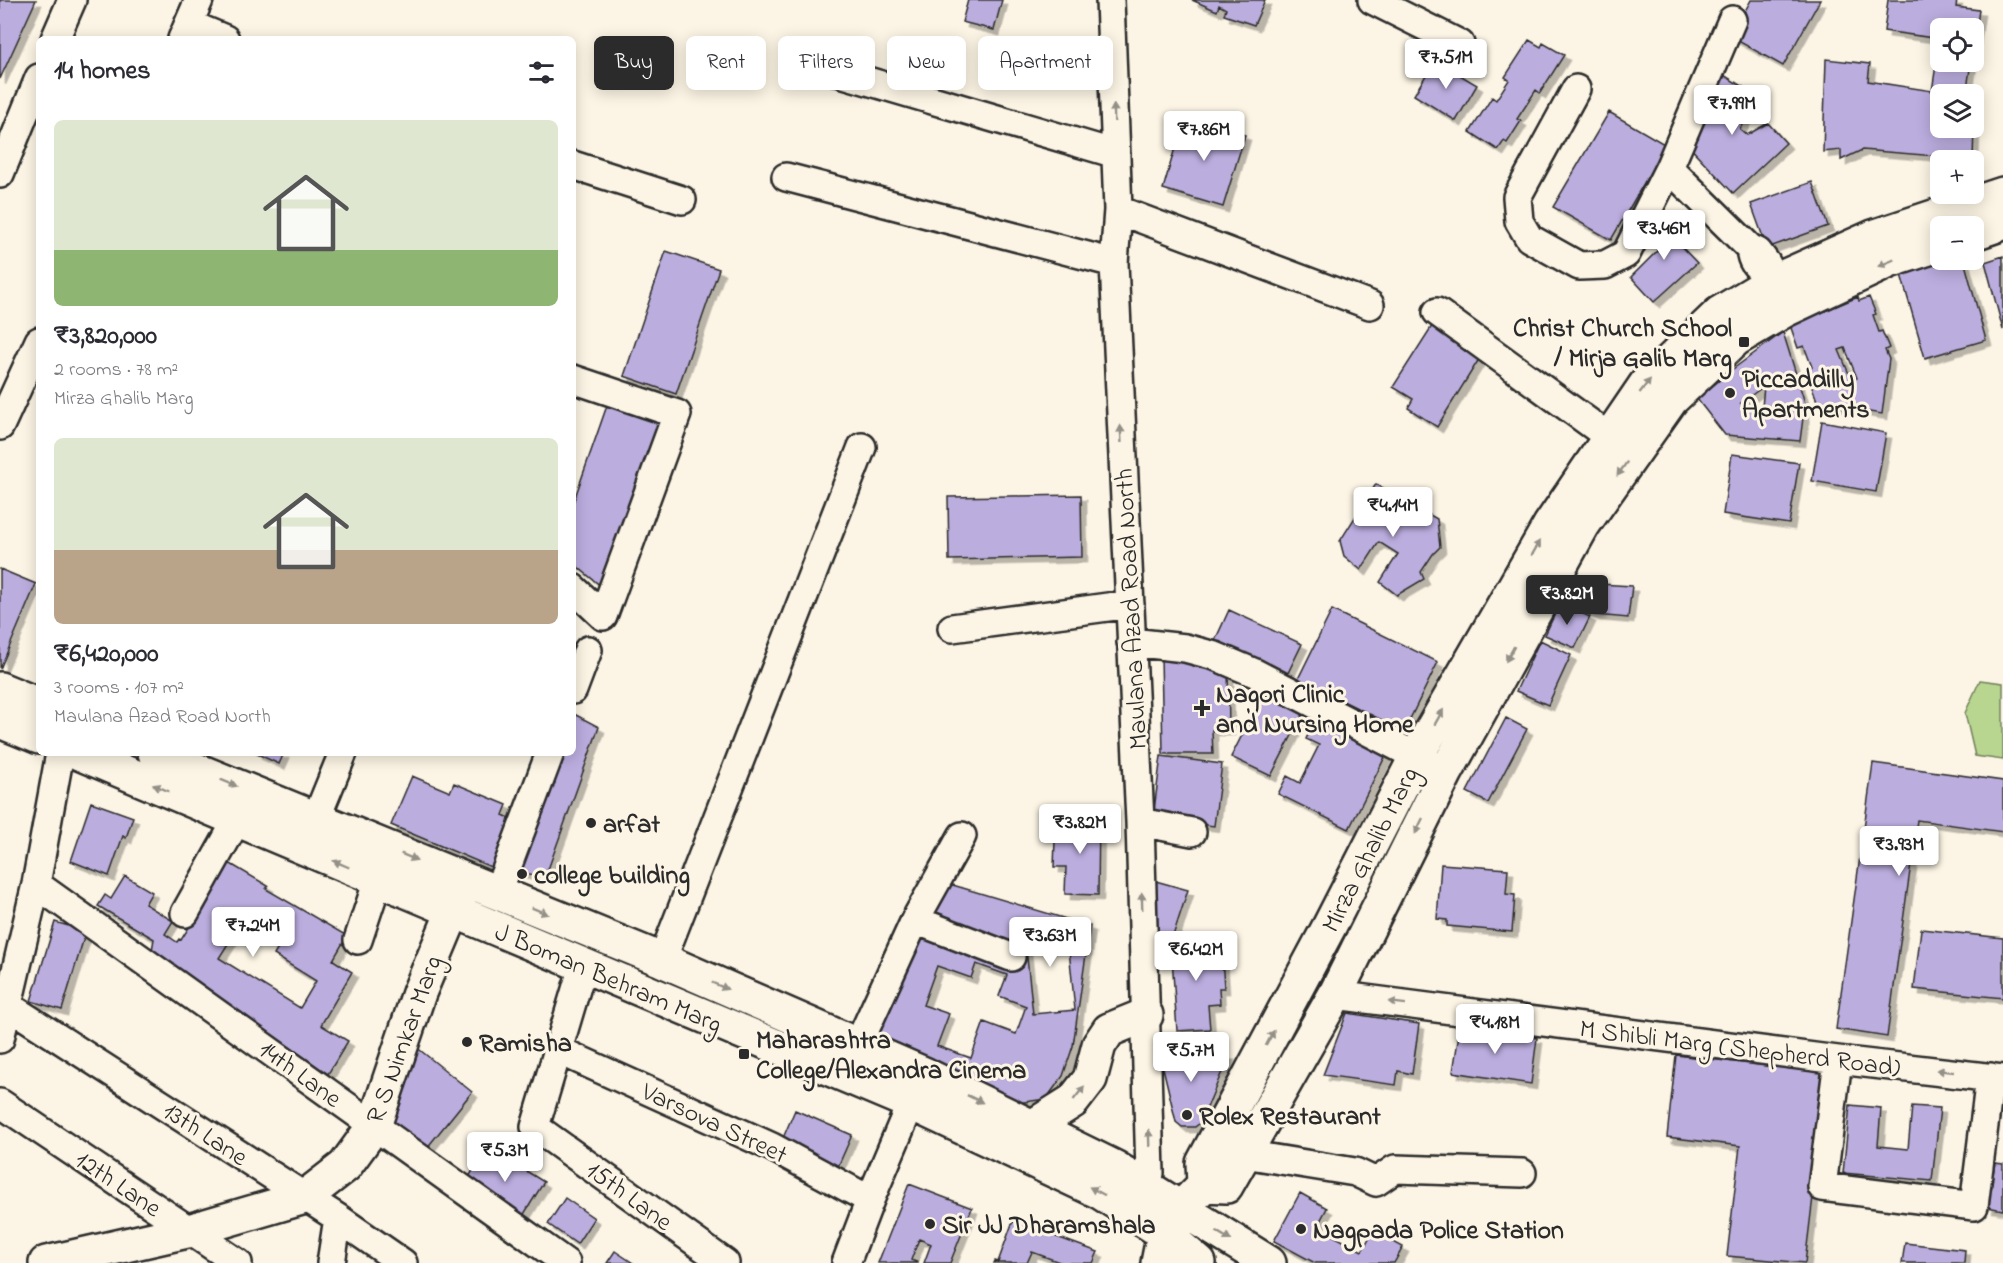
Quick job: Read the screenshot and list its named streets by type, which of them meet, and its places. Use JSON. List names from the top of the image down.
{
  "streets": {
    "main road": ["Mirza Ghalib Marg", "J Boman Behram Marg", "R S Nimkar Marg"],
    "street": [
      "Maulana Azad Road North",
      "M Shibli Marg (Shepherd Road)",
      "14th Lane",
      "Varsova Street",
      "13th Lane",
      "12th Lane",
      "15th Lane"
    ]
  },
  "crossings": [
    ["Maulana Azad Road North", "J Boman Behram Marg"],
    ["Mirza Ghalib Marg", "M Shibli Marg (Shepherd Road)"],
    ["J Boman Behram Marg", "R S Nimkar Marg"],
    ["R S Nimkar Marg", "14th Lane"],
    ["R S Nimkar Marg", "13th Lane"],
    ["R S Nimkar Marg", "12th Lane"],
    ["Varsova Street", "15th Lane"]
  ],
  "one_way": ["Maulana Azad Road North"],
  "places": {
    "transit": ["Christ Church School / Mirja Galib Marg", "Maharashtra College/Alexandra Cinema"],
    "other": [
      "Piccaddilly Apartments",
      "arfat",
      "college building",
      "Ramisha",
      "Rolex Restaurant",
      "Sir JJ Dharamshala",
      "Nagpada Police Station"
    ],
    "health": ["Nagori Clinic and Nursing Home"]
  },
  "page": {
    "map_buttons": ["+", "−"],
    "chip": [
      "Buy",
      "Rent",
      "Filters",
      "New",
      "Apartment"
    ],
    "heading": "14 homes",
    "price": [
      "₹7.51M",
      "₹7.99M",
      "₹7.86M",
      "₹3.46M",
      "₹4.14M",
      "₹3.82M",
      "₹3.82M",
      "₹3.93M",
      "₹7.24M",
      "₹3.63M",
      "₹6.42M",
      "₹4.18M",
      "₹5.7M",
      "₹5.3M"
    ],
    "list": [
      {
        "name": "₹3,820,000",
        "note": "2 rooms · 78 m² · Mirza Ghalib Marg"
      },
      {
        "name": "₹6,420,000",
        "note": "3 rooms · 107 m² · Maulana Azad Road North"
      }
    ]
  }
}
